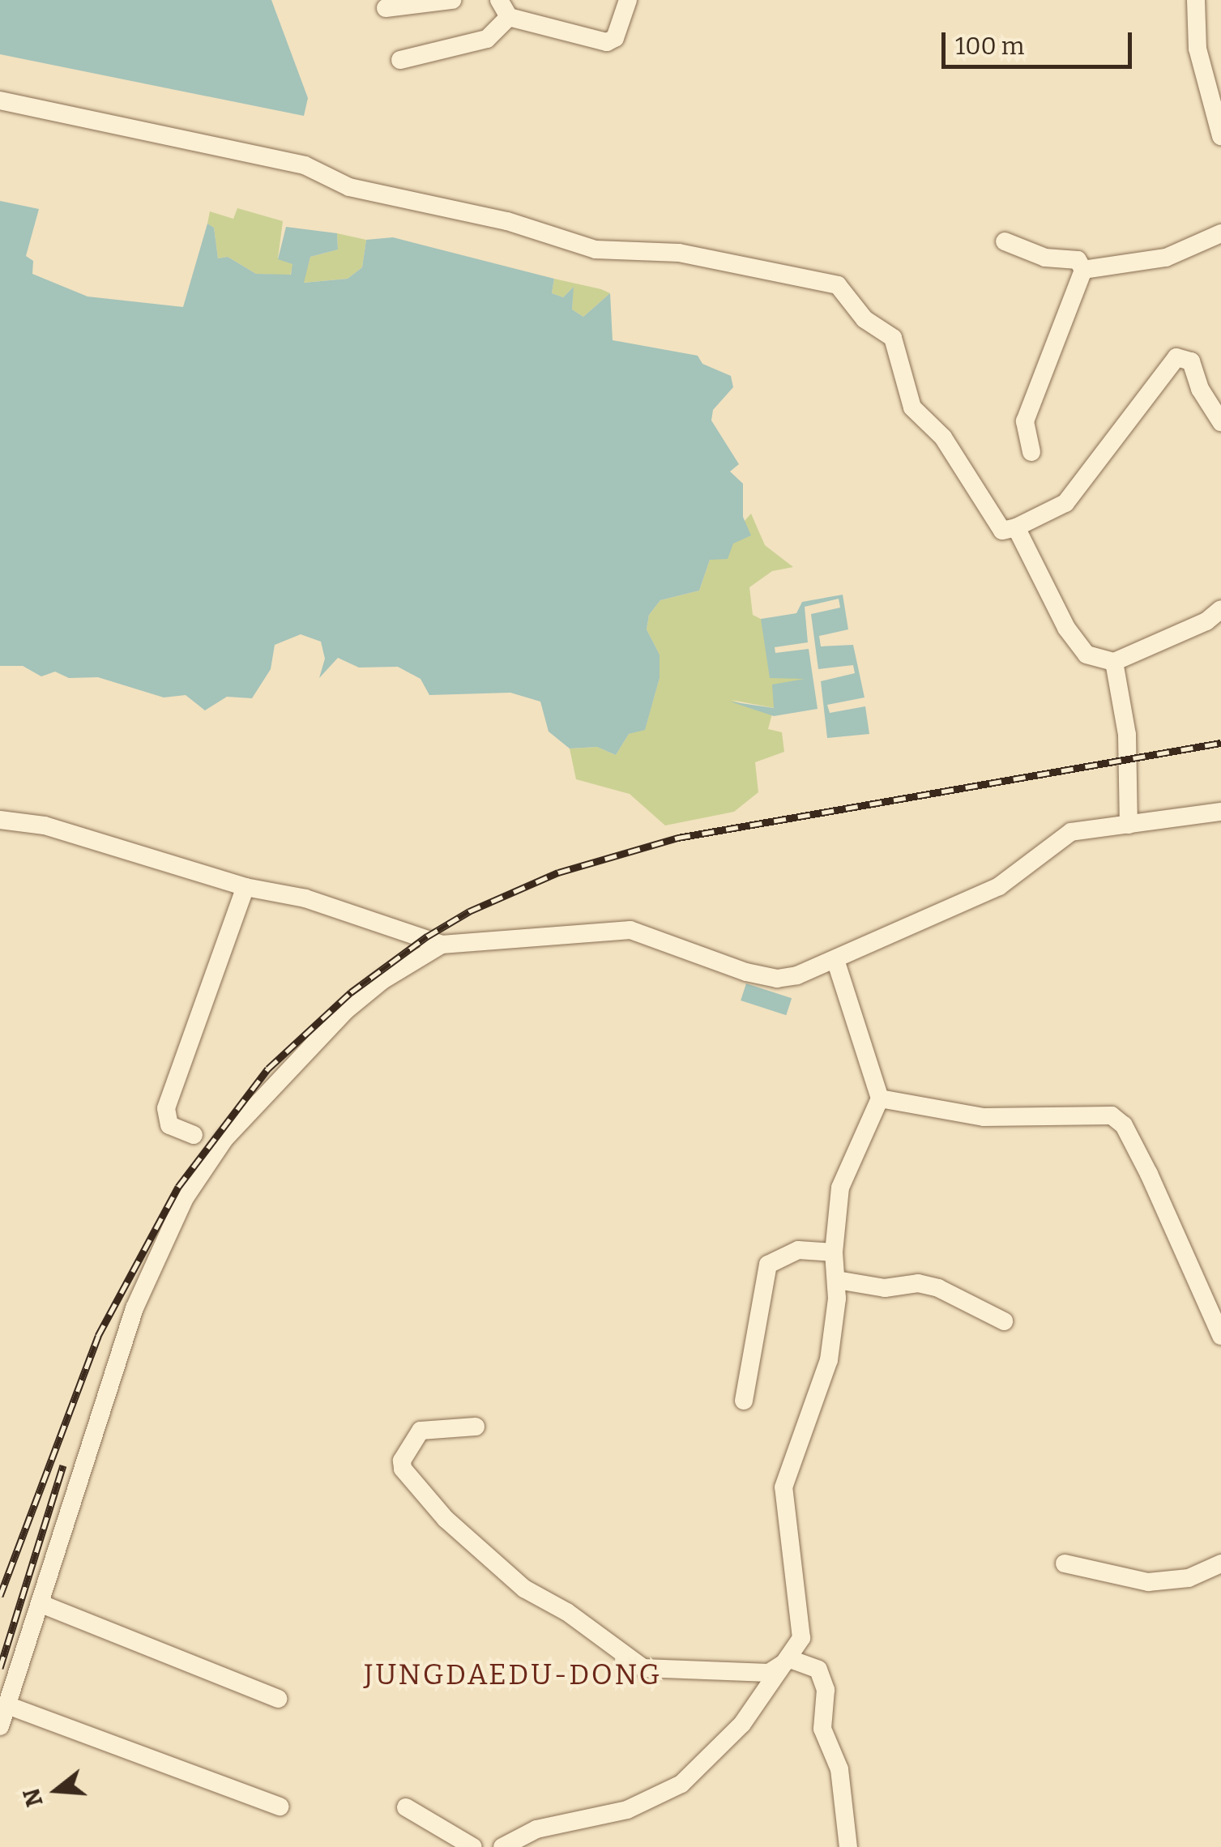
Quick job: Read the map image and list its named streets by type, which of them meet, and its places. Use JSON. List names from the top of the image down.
{
  "districts": ["JUNGDAEDU-DONG"],
  "scale_bar": "100 m",
  "north": "left"
}
